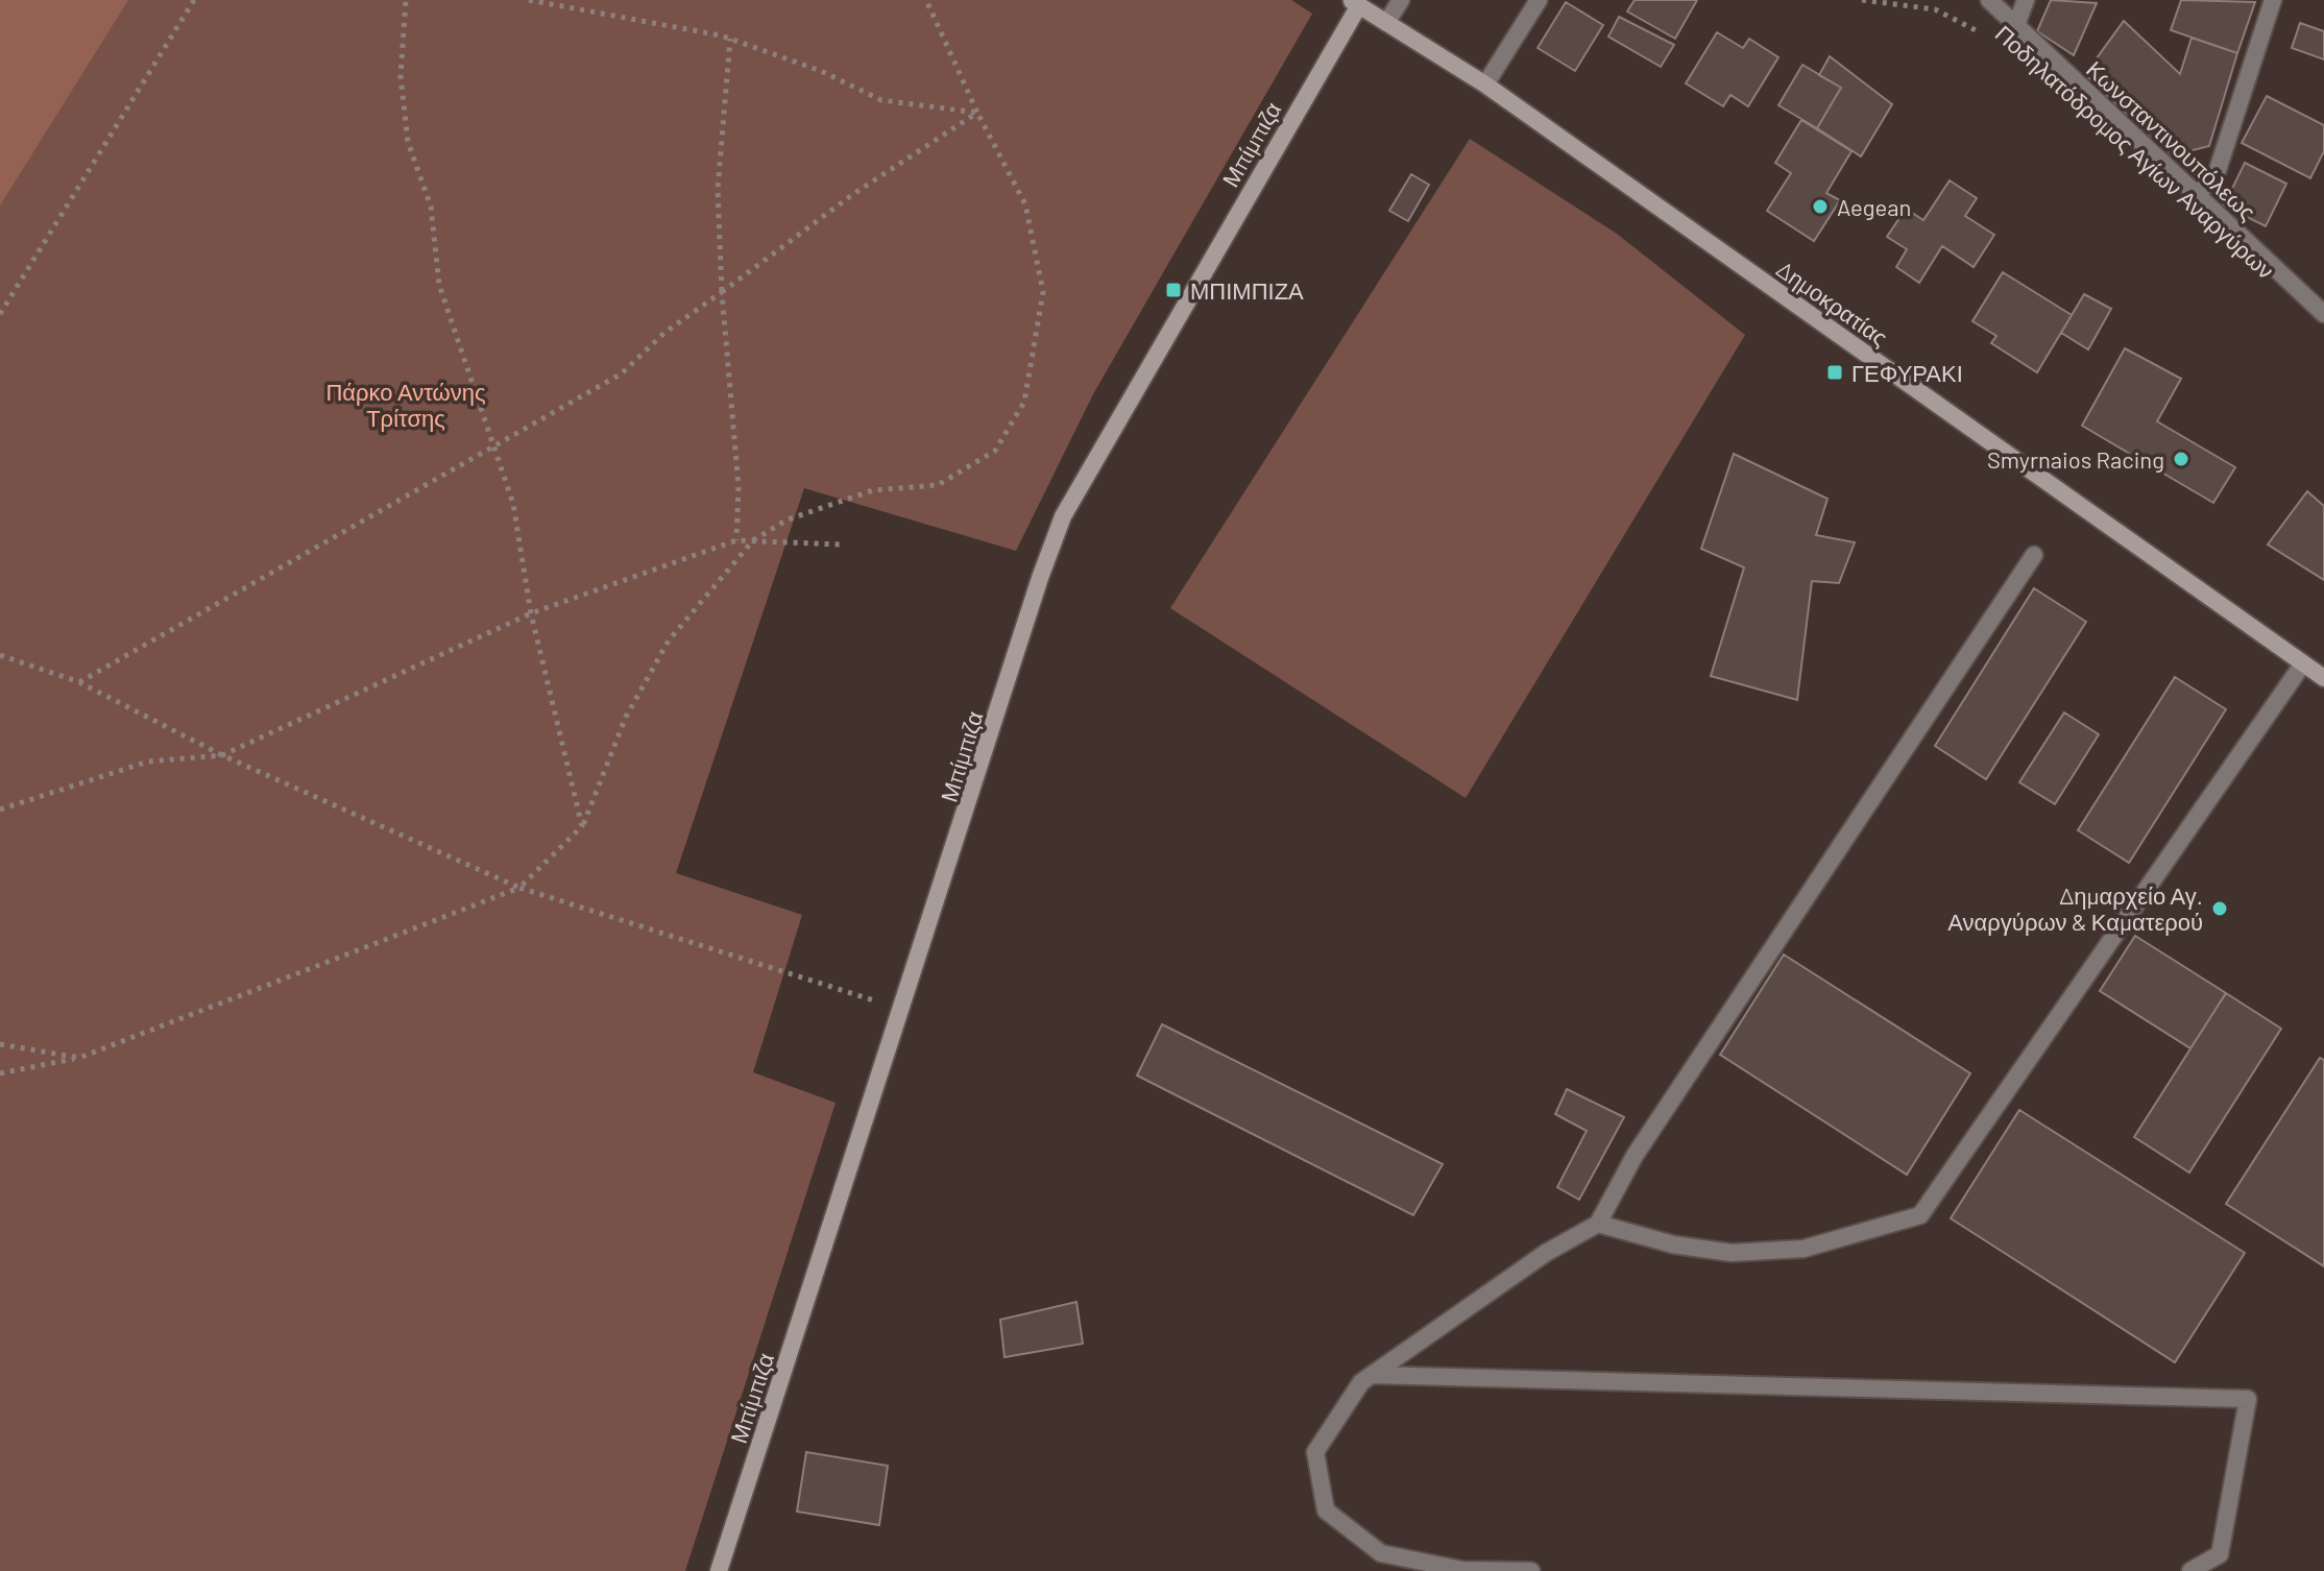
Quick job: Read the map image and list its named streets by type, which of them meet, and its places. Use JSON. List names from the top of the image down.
{
  "streets": {
    "street": ["Κωνσταντινουπόλεως", "Μπίμπιζα", "Δημοκρατίας"],
    "path": ["Ποδηλατόδρομος Αγίων Αναργύρων"]
  },
  "crossings": [
    ["Μπίμπιζα", "Δημοκρατίας"]
  ],
  "parks": ["Πάρκο Αντώνης Τρίτσης"],
  "places": {
    "other": ["Aegean", "Smyrnaios Racing", "Δημαρχείο Αγ. Αναργύρων & Καματερού"],
    "transit": ["ΜΠΙΜΠΙΖΑ", "ΓΕΦΥΡΑΚΙ"]
  }
}
